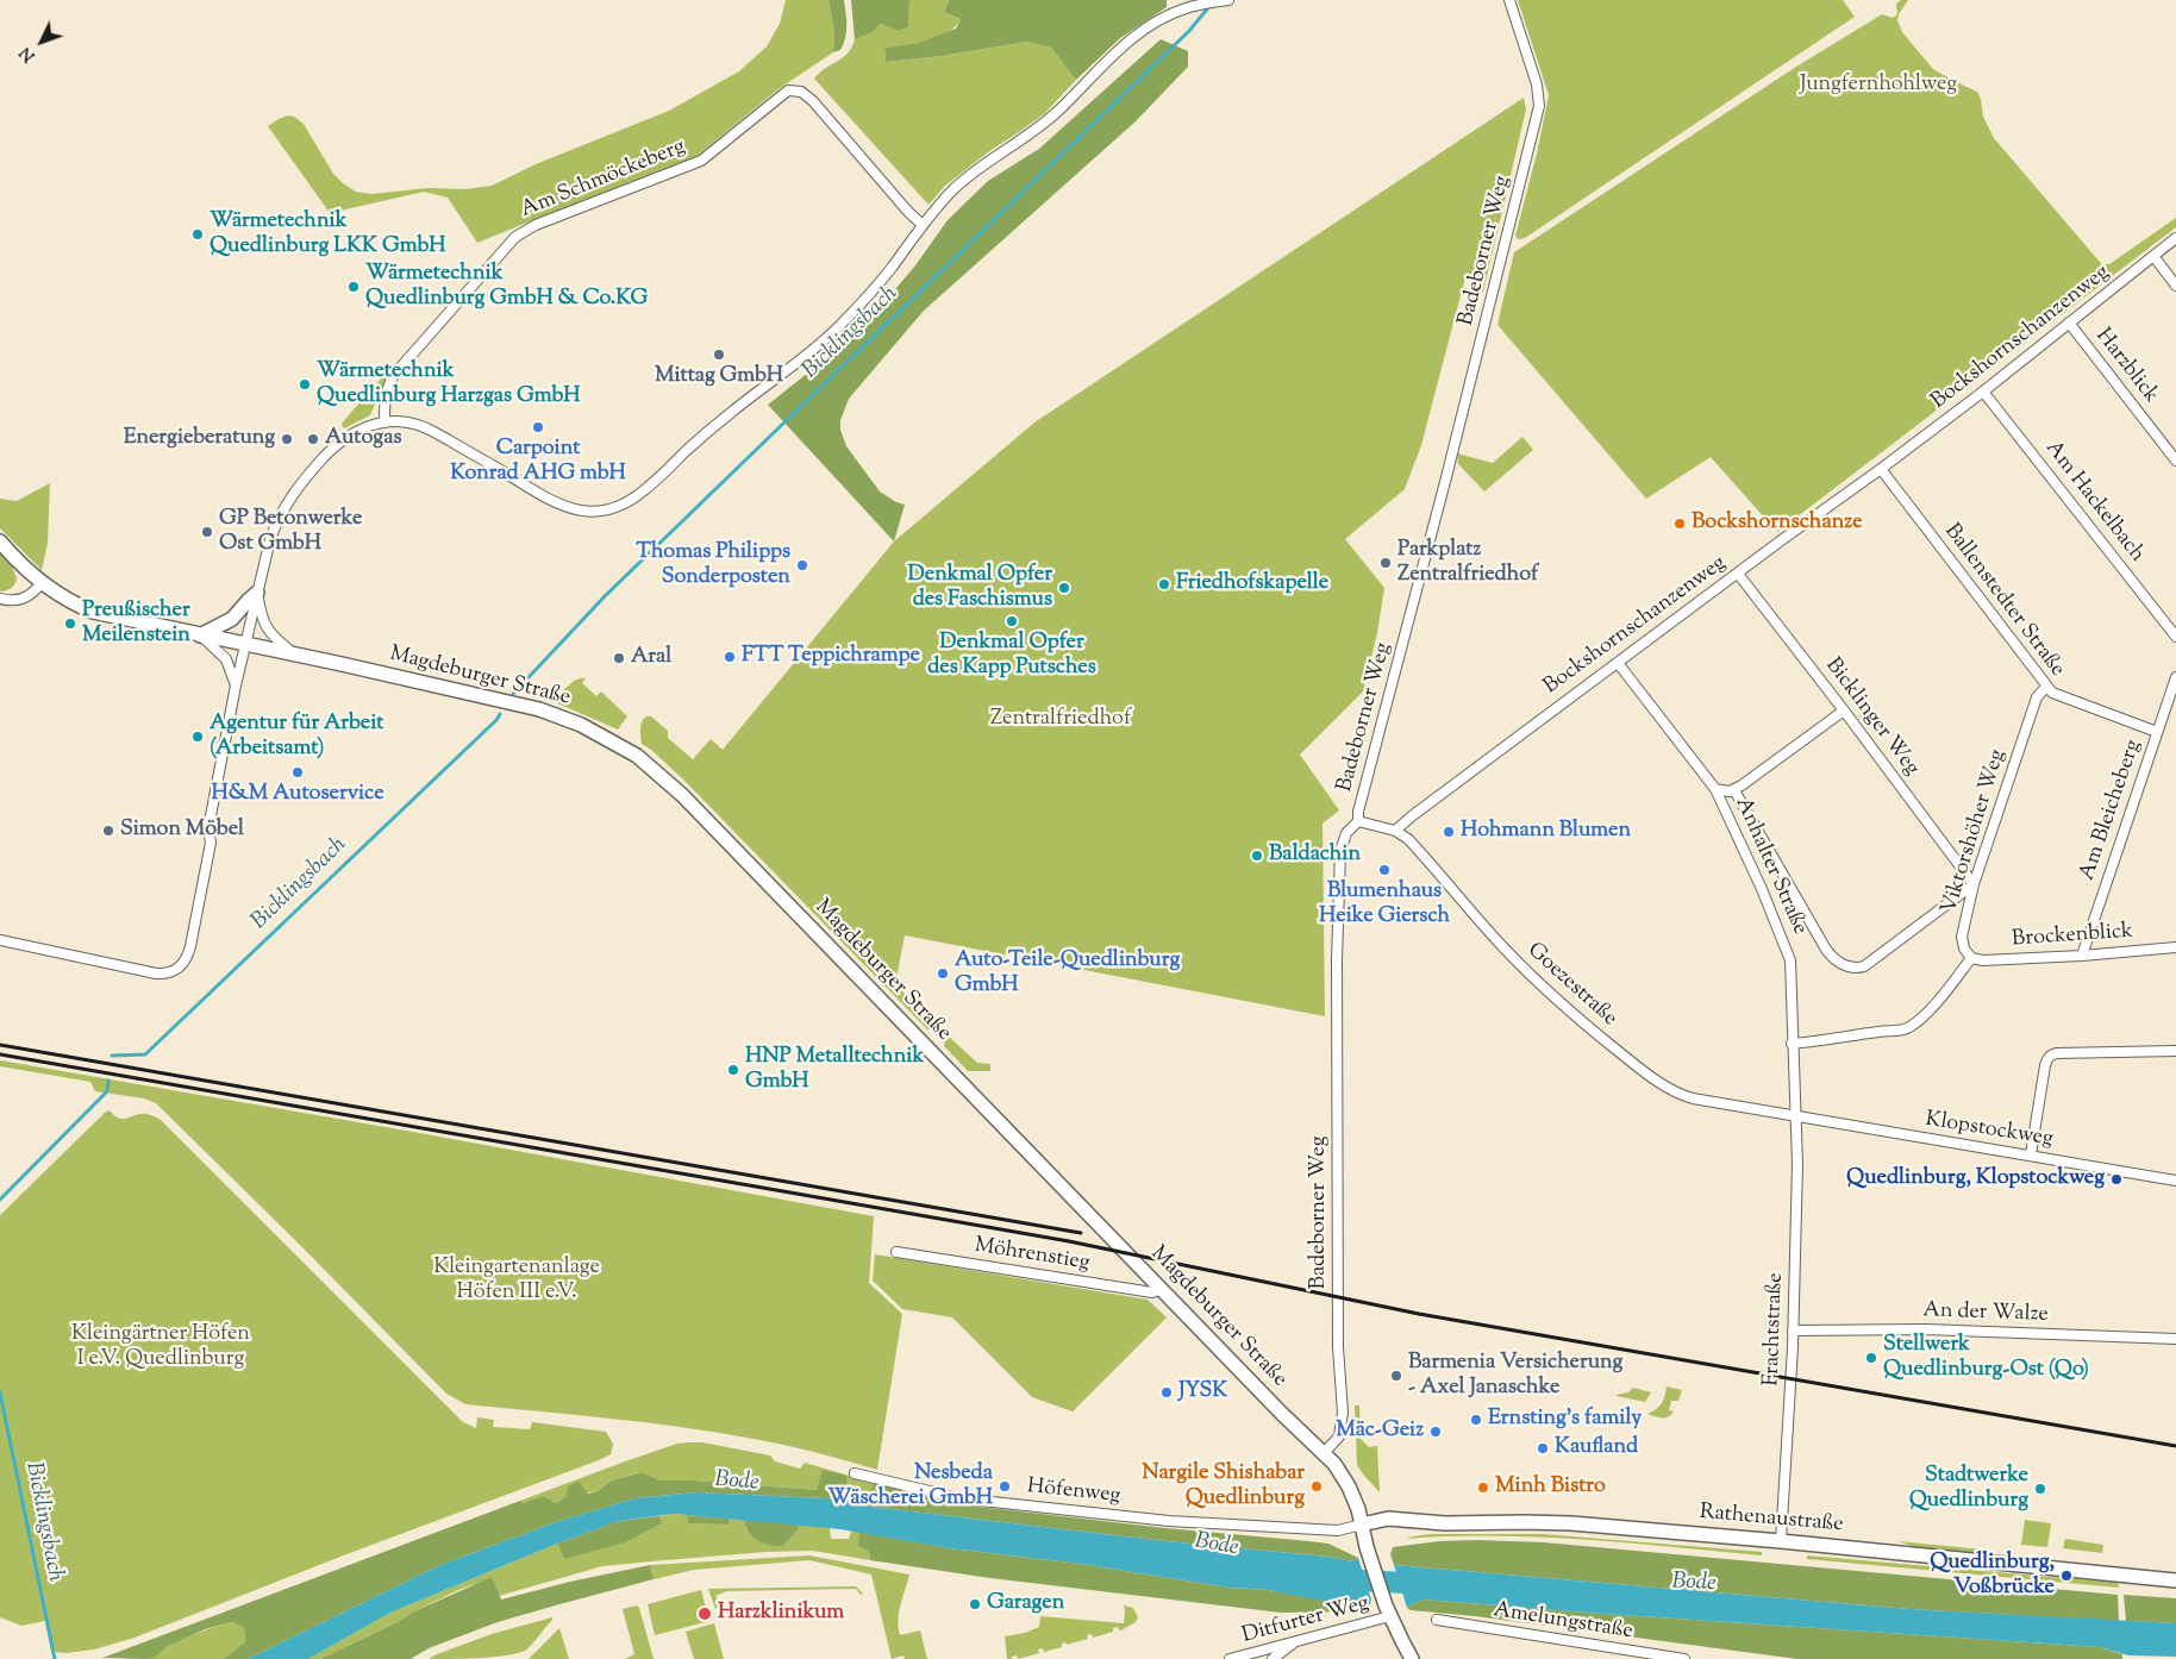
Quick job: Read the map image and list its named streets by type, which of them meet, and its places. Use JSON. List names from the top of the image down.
{
  "streets": {
    "main road": ["Magdeburger Straße", "Rathenaustraße"],
    "street": [
      "Am Schmöckeberg",
      "Badeborner Weg",
      "Bockshornschanzenweg",
      "Harzblick",
      "Am Hackelbach",
      "Ballenstedter Straße",
      "Bicklinger Weg",
      "Am Bleicheberg",
      "Viktorshöher Weg",
      "Anhalter Straße",
      "Brockenblick",
      "Goezestraße",
      "Klopstockweg",
      "Möhrenstieg",
      "An der Walze",
      "Frachtstraße",
      "Höfenweg",
      "Ditfurter Weg",
      "Amelungstraße"
    ]
  },
  "crossings": [
    ["Badeborner Weg", "Magdeburger Straße"],
    ["Badeborner Weg", "Goezestraße"],
    ["Bockshornschanzenweg", "Harzblick"],
    ["Bockshornschanzenweg", "Am Hackelbach"],
    ["Bockshornschanzenweg", "Ballenstedter Straße"],
    ["Bockshornschanzenweg", "Bicklinger Weg"],
    ["Bockshornschanzenweg", "Anhalter Straße"],
    ["Bockshornschanzenweg", "Goezestraße"],
    ["Ballenstedter Straße", "Am Bleicheberg"],
    ["Ballenstedter Straße", "Viktorshöher Weg"],
    ["Magdeburger Straße", "Möhrenstieg"],
    ["Magdeburger Straße", "Höfenweg"],
    ["Magdeburger Straße", "Rathenaustraße"],
    ["Magdeburger Straße", "Ditfurter Weg"],
    ["Bicklinger Weg", "Viktorshöher Weg"],
    ["Am Bleicheberg", "Brockenblick"],
    ["Viktorshöher Weg", "Brockenblick"],
    ["Anhalter Straße", "Goezestraße"],
    ["Anhalter Straße", "Klopstockweg"],
    ["Anhalter Straße", "Frachtstraße"],
    ["Goezestraße", "Klopstockweg"],
    ["Goezestraße", "Frachtstraße"],
    ["Klopstockweg", "Frachtstraße"],
    ["An der Walze", "Frachtstraße"],
    ["Frachtstraße", "Rathenaustraße"],
    ["Höfenweg", "Rathenaustraße"]
  ],
  "water": ["Bicklingsbach", "Bode"],
  "parks": [
    "Jungfernhohlweg",
    "Zentralfriedhof",
    "Kleingartenanlage Höfen III e.V.",
    "Kleingärtner Höfen I e.V. Quedlinburg"
  ],
  "places": [
    "Wärmetechnik Quedlinburg LKK GmbH",
    "Wärmetechnik Quedlinburg GmbH & Co.KG",
    "Mittag GmbH",
    "Wärmetechnik Quedlinburg Harzgas GmbH",
    "Carpoint Konrad AHG mbH",
    "Energieberatung",
    "Autogas",
    "Bockshornschanze",
    "GP Betonwerke Ost GmbH",
    "Parkplatz Zentralfriedhof",
    "Thomas Philipps Sonderposten",
    "Friedhofskapelle",
    "Denkmal Opfer des Faschismus",
    "Denkmal Opfer des Kapp Putsches",
    "Preußischer Meilenstein",
    "FTT Teppichrampe",
    "Aral",
    "Agentur für Arbeit (Arbeitsamt)",
    "H&M Autoservice",
    "Simon Möbel",
    "Hohmann Blumen",
    "Baldachin",
    "Blumenhaus Heike Giersch",
    "Auto-Teile-Quedlinburg GmbH",
    "HNP Metalltechnik GmbH",
    "Quedlinburg, Klopstockweg",
    "Stellwerk Quedlinburg-Ost (Qo)",
    "Barmenia Versicherung - Axel Janaschke",
    "JYSK",
    "Ernsting's family",
    "Mäc-Geiz",
    "Kaufland",
    "Nesbeda Wäscherei GmbH",
    "Nargile Shishabar Quedlinburg",
    "Minh Bistro",
    "Stadtwerke Quedlinburg",
    "Quedlinburg, Voßbrücke",
    "Garagen",
    "Harzklinikum"
  ],
  "north": "bottom left"
}
